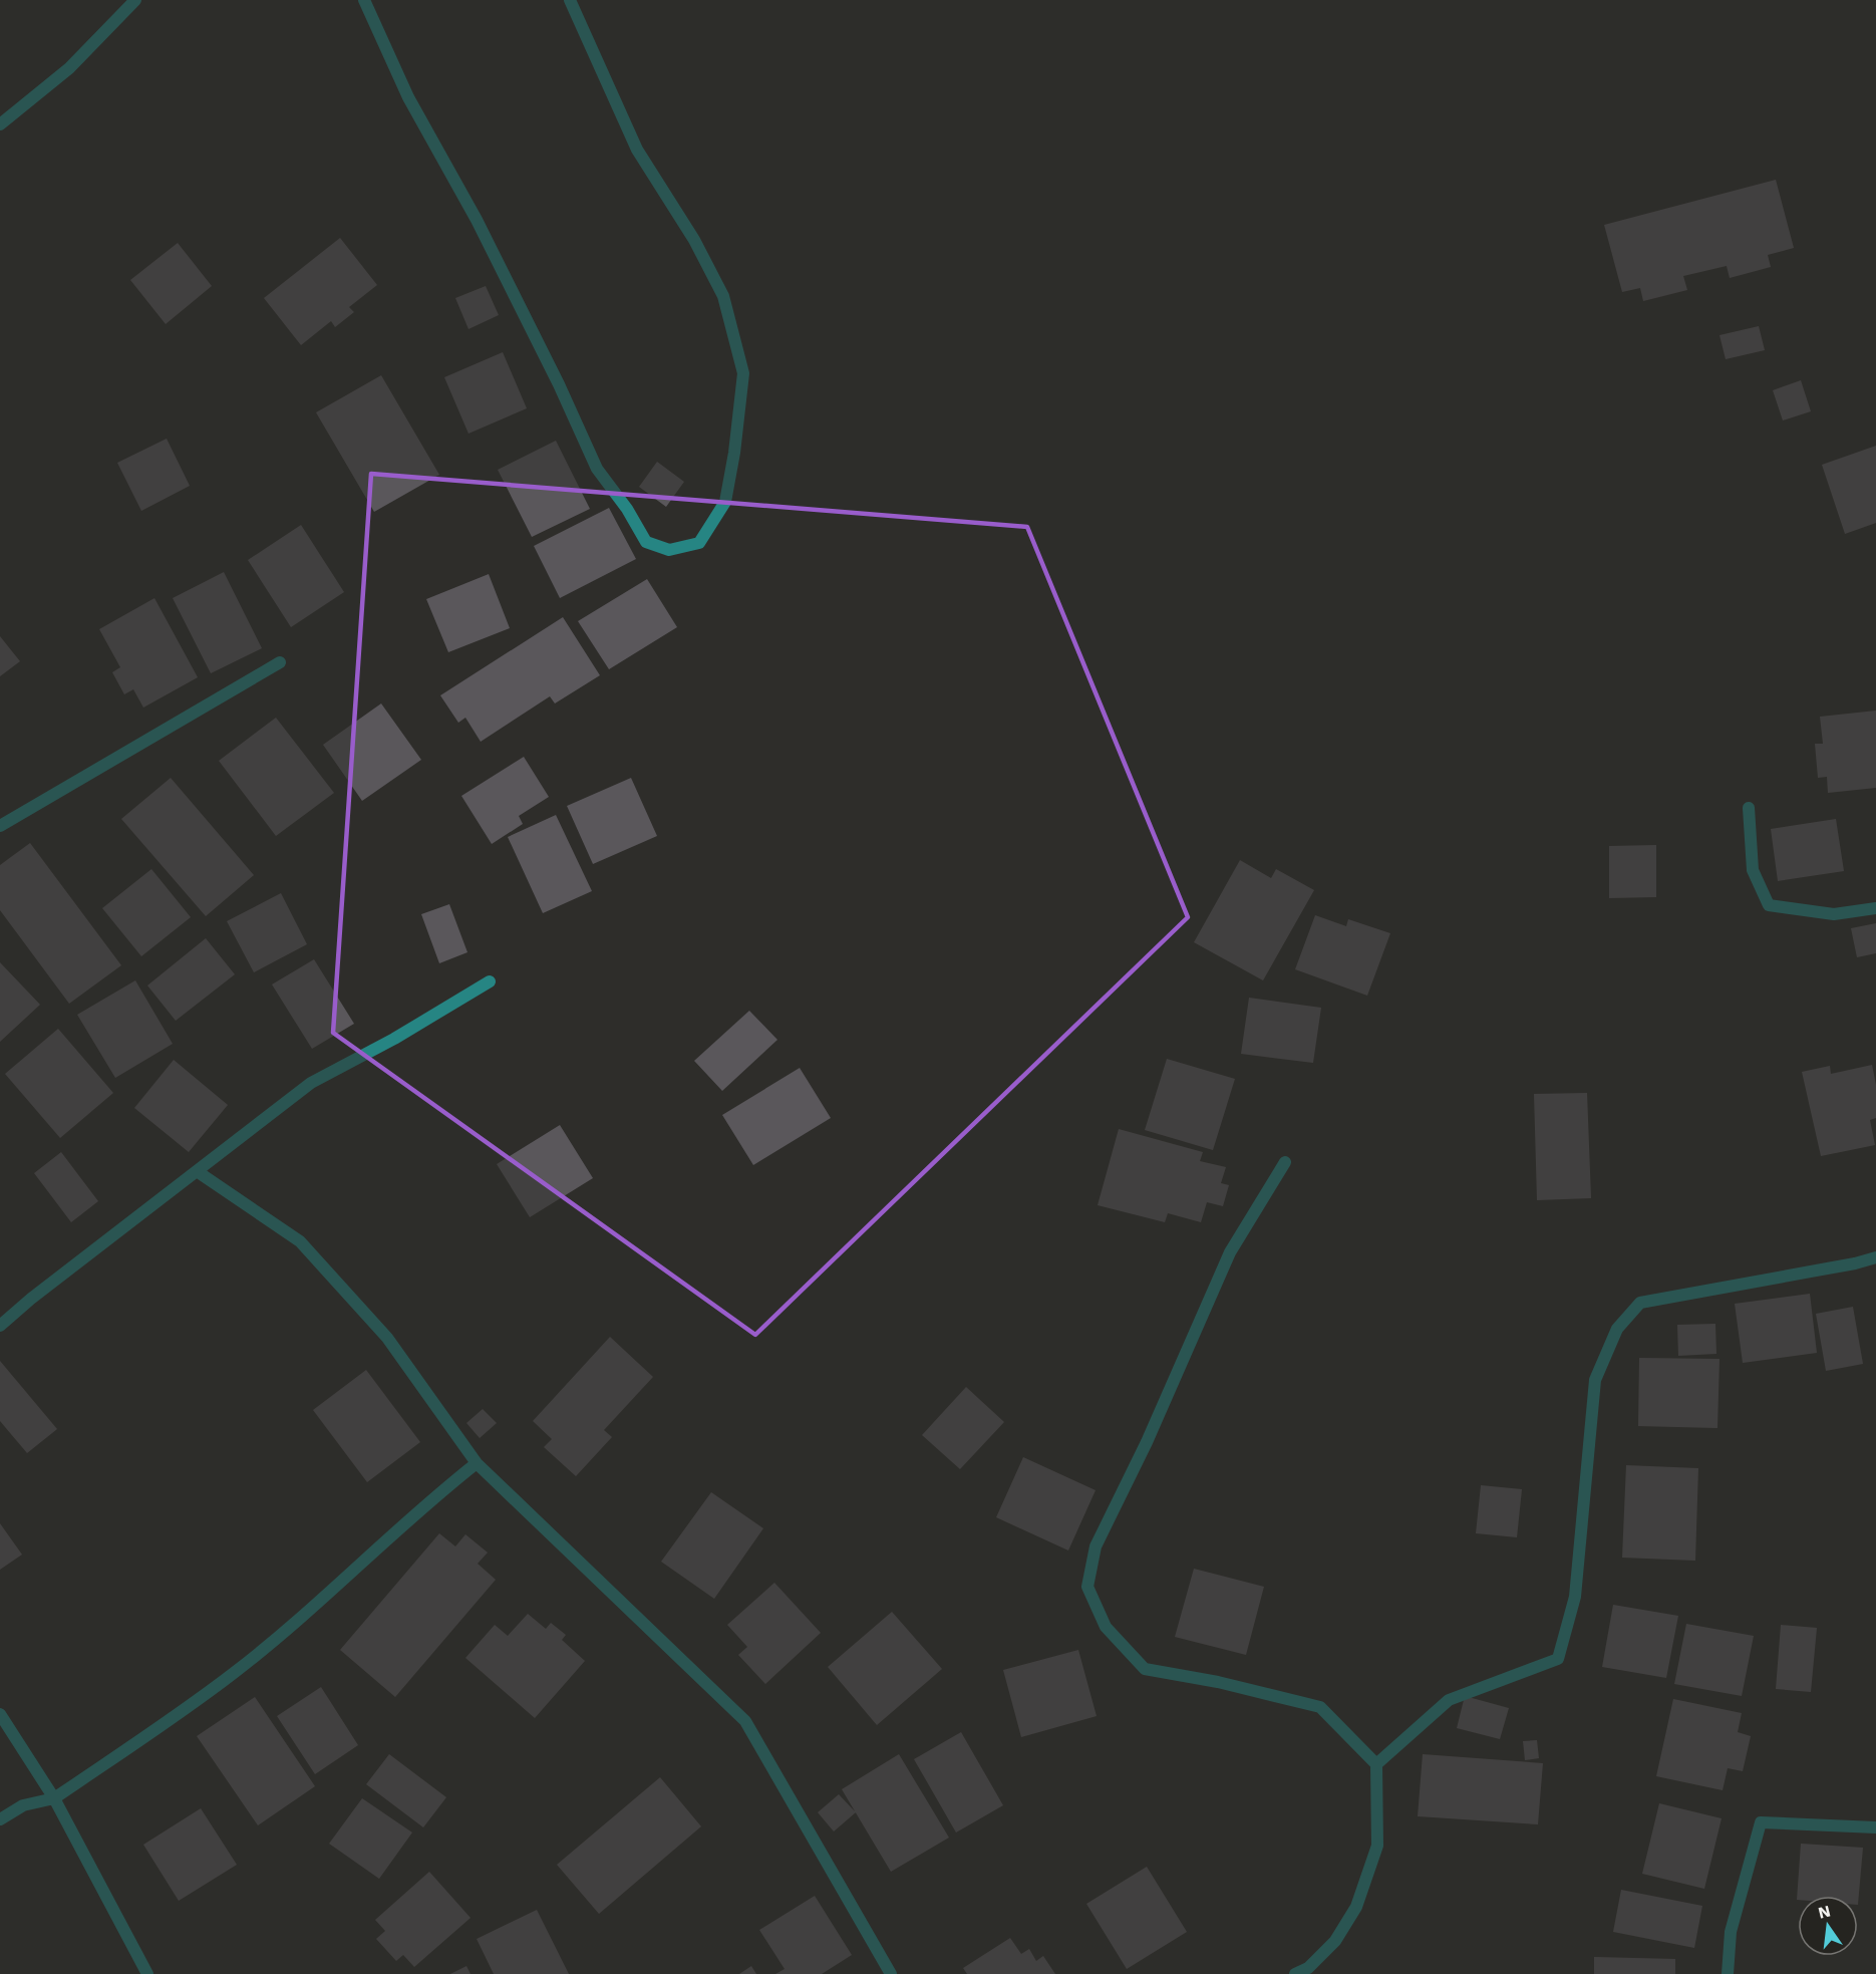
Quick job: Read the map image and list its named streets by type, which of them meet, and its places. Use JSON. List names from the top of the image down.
{
  "north": "top"
}
